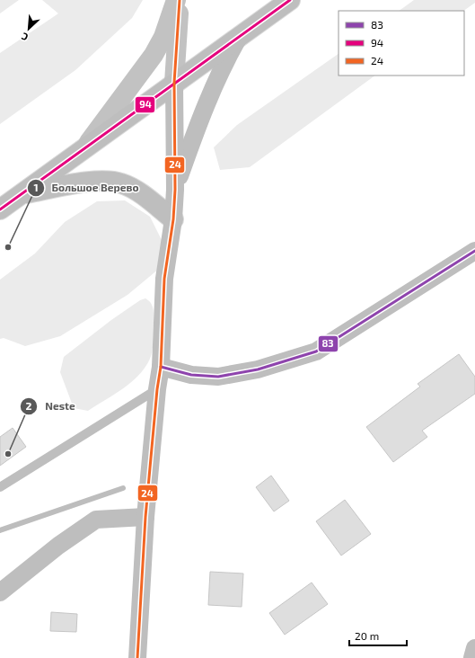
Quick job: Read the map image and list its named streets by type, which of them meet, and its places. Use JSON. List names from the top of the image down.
{
  "places": ["Большое Верево", "Neste"],
  "lines": ["transit line 94", "transit line 24", "transit line 83"],
  "legend": ["83", "94", "24"],
  "scale_bar": "20 m",
  "north": "bottom left"
}
